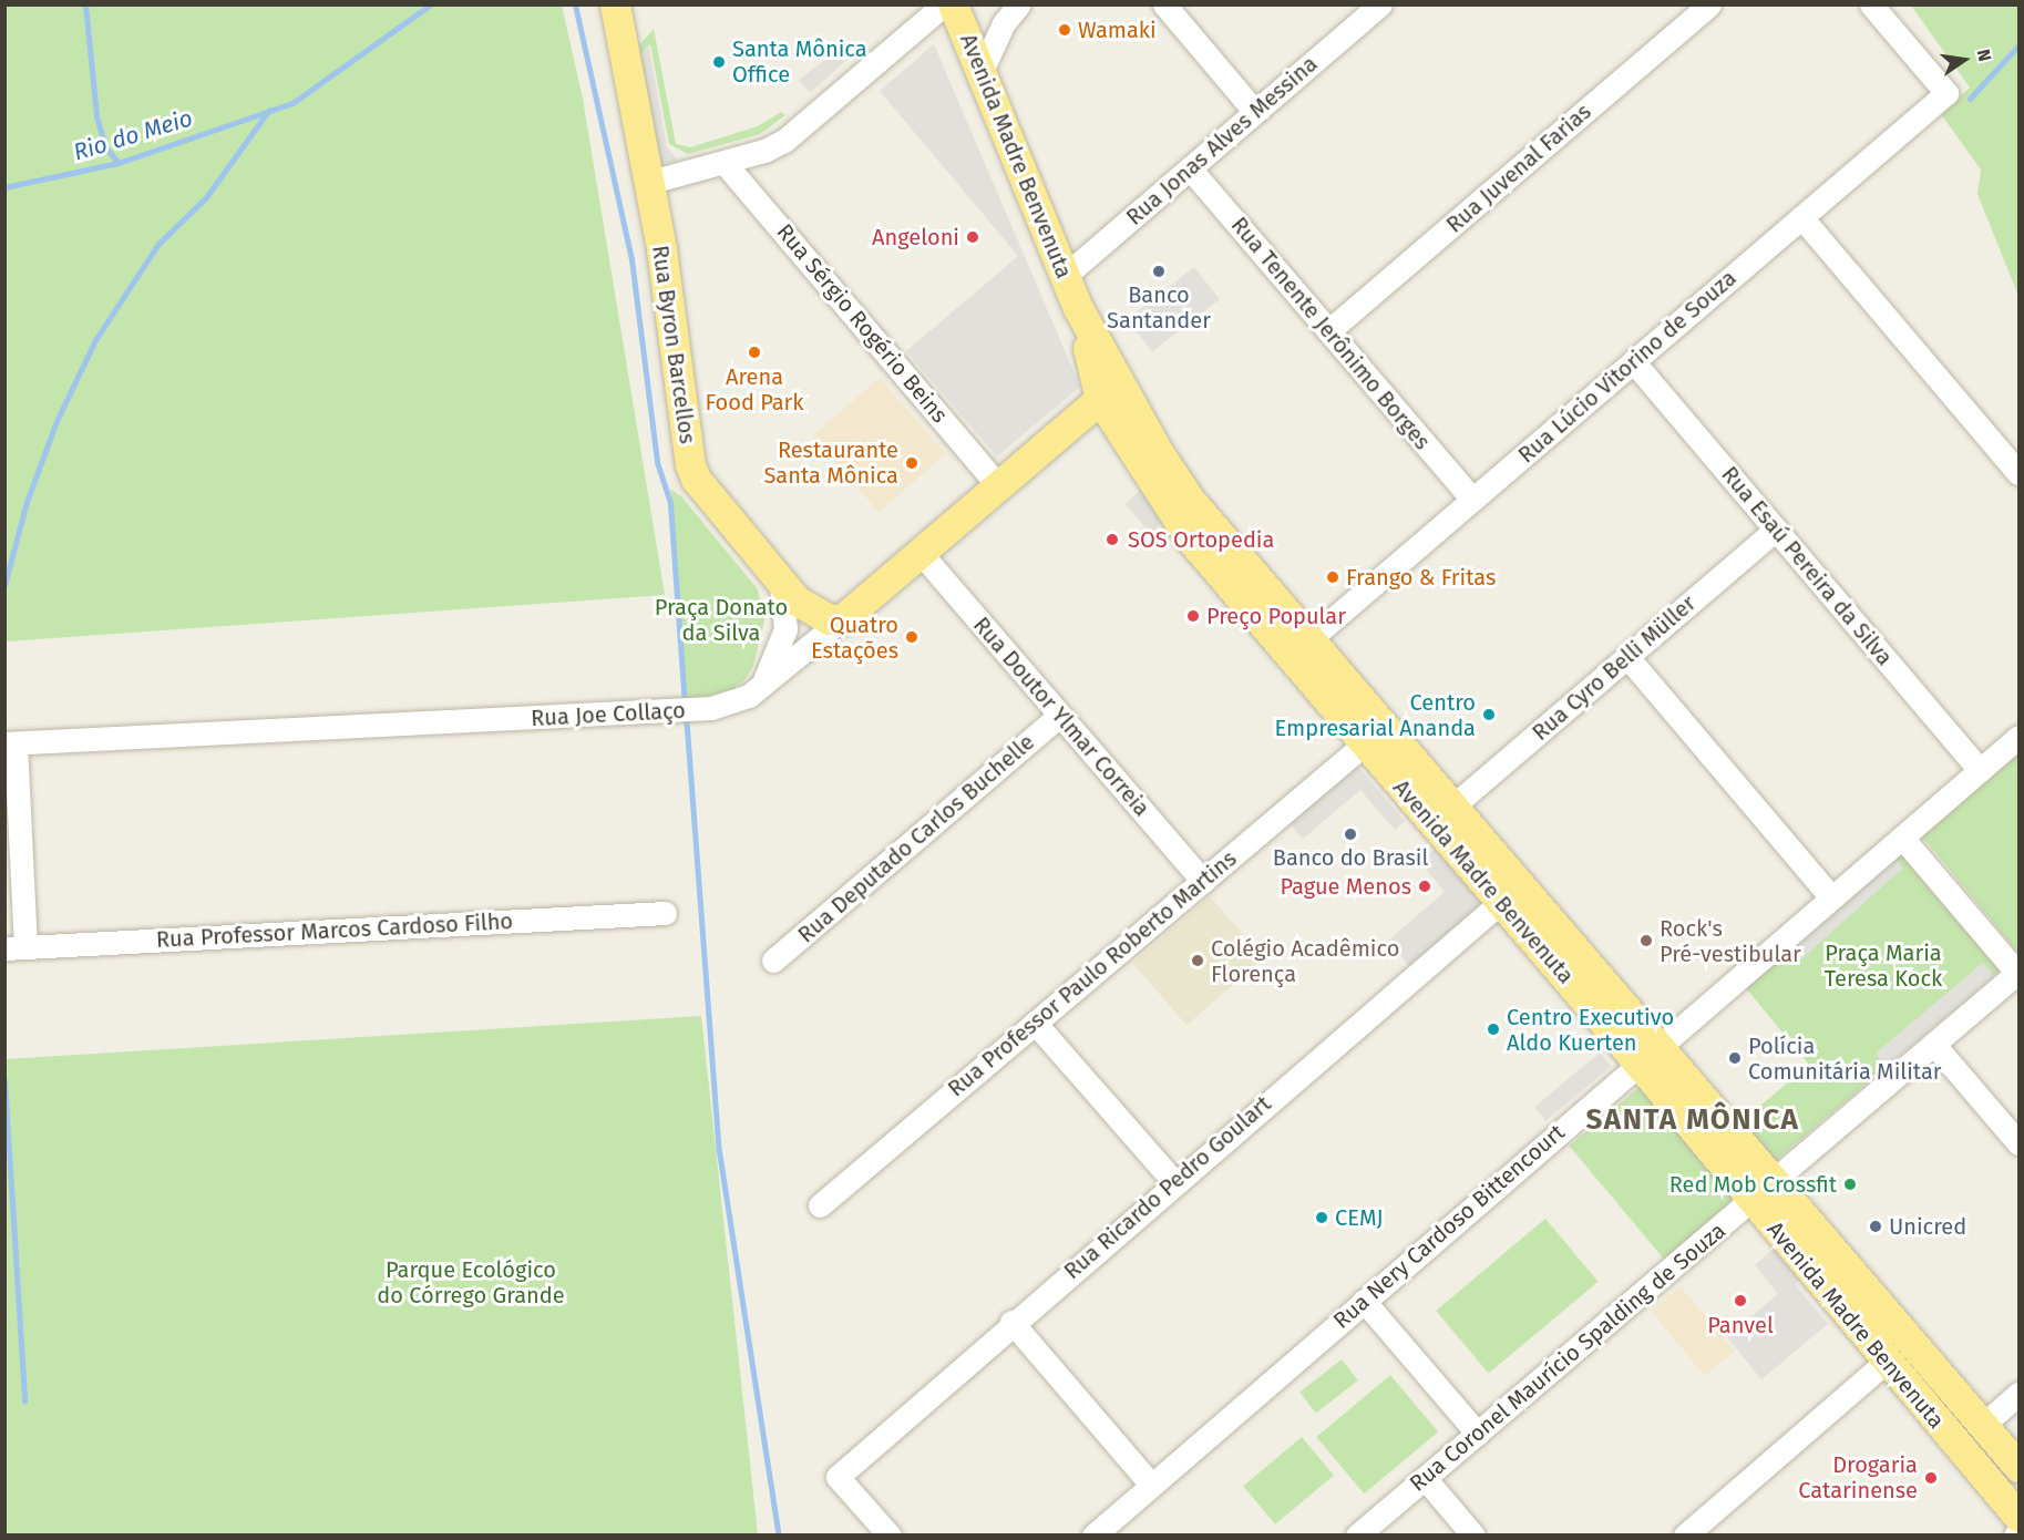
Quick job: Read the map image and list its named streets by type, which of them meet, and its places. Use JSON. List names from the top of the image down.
{
  "streets": {
    "main road": ["Avenida Madre Benvenuta", "Rua Byron Barcellos", "Rua Joe Collaço"],
    "street": [
      "Rua Jonas Alves Messina",
      "Rua Juvenal Farias",
      "Rua Sérgio Rogério Beins",
      "Rua Tenente Jerônimo Borges",
      "Rua Lúcio Vitorino de Souza",
      "Rua Esaú Pereira da Silva",
      "Rua Cyro Belli Müller",
      "Rua Doutor Ylmar Correia",
      "Rua Deputado Carlos Buchelle",
      "Rua Professor Marcos Cardoso Filho",
      "Rua Professor Paulo Roberto Martins",
      "Rua Ricardo Pedro Goulart",
      "Rua Nery Cardoso Bittencourt",
      "Rua Coronel Maurício Spalding de Souza"
    ]
  },
  "crossings": [
    ["Rua Jonas Alves Messina", "Avenida Madre Benvenuta"],
    ["Rua Jonas Alves Messina", "Rua Tenente Jerônimo Borges"],
    ["Avenida Madre Benvenuta", "Rua Lúcio Vitorino de Souza"],
    ["Avenida Madre Benvenuta", "Rua Cyro Belli Müller"],
    ["Avenida Madre Benvenuta", "Rua Joe Collaço"],
    ["Avenida Madre Benvenuta", "Rua Professor Paulo Roberto Martins"],
    ["Avenida Madre Benvenuta", "Rua Ricardo Pedro Goulart"],
    ["Avenida Madre Benvenuta", "Rua Nery Cardoso Bittencourt"],
    ["Avenida Madre Benvenuta", "Rua Coronel Maurício Spalding de Souza"],
    ["Rua Juvenal Farias", "Rua Tenente Jerônimo Borges"],
    ["Rua Sérgio Rogério Beins", "Rua Joe Collaço"],
    ["Rua Tenente Jerônimo Borges", "Rua Lúcio Vitorino de Souza"],
    ["Rua Byron Barcellos", "Rua Joe Collaço"],
    ["Rua Lúcio Vitorino de Souza", "Rua Esaú Pereira da Silva"],
    ["Rua Esaú Pereira da Silva", "Rua Cyro Belli Müller"],
    ["Rua Esaú Pereira da Silva", "Rua Nery Cardoso Bittencourt"],
    ["Rua Joe Collaço", "Rua Doutor Ylmar Correia"],
    ["Rua Doutor Ylmar Correia", "Rua Deputado Carlos Buchelle"],
    ["Rua Doutor Ylmar Correia", "Rua Professor Paulo Roberto Martins"]
  ],
  "districts": ["SANTA MÔNICA"],
  "water": ["Rio do Meio"],
  "parks": ["Praça Donato da Silva", "Praça Maria Teresa Kock", "Parque Ecológico do Córrego Grande"],
  "places": [
    "Wamaki",
    "Santa Mônica Office",
    "Angeloni",
    "Banco Santander",
    "Arena Food Park",
    "Restaurante Santa Mônica",
    "SOS Ortopedia",
    "Frango & Fritas",
    "Preço Popular",
    "Quatro Estações",
    "Centro Empresarial Ananda",
    "Banco do Brasil",
    "Pague Menos",
    "Rock's Pré-vestibular",
    "Colégio Acadêmico Florença",
    "Centro Executivo Aldo Kuerten",
    "Polícia Comunitária Militar",
    "Red Mob Crossfit",
    "CEMJ",
    "Unicred",
    "Panvel",
    "Drogaria Catarinense"
  ],
  "north": "right"
}
